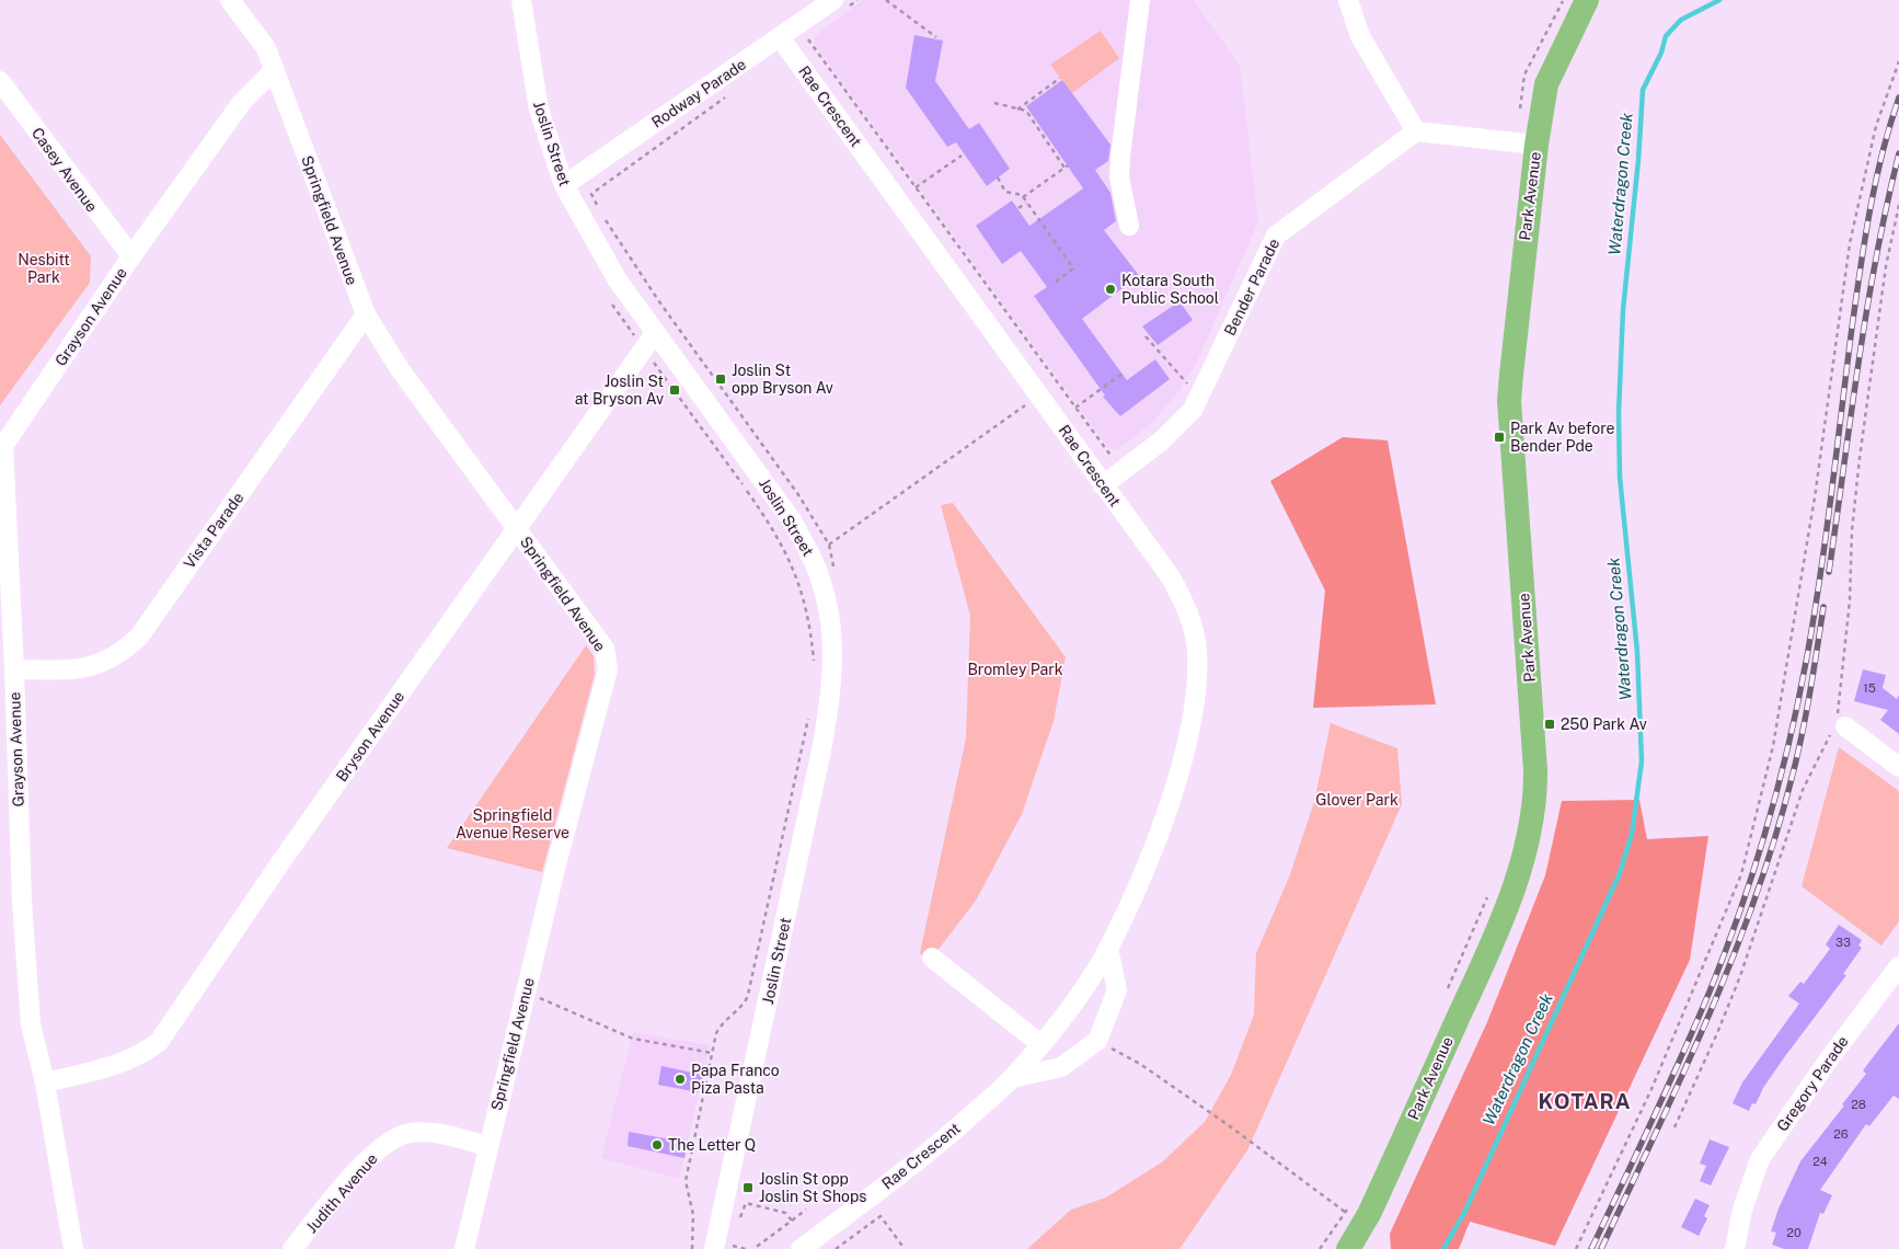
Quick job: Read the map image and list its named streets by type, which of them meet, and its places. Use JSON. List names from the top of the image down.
{
  "streets": {
    "main road": ["Park Avenue"],
    "street": [
      "Rodway Parade",
      "Rae Crescent",
      "Joslin Street",
      "Casey Avenue",
      "Springfield Avenue",
      "Bender Parade",
      "Grayson Avenue",
      "Vista Parade",
      "Bryson Avenue",
      "Gregory Parade",
      "Judith Avenue"
    ]
  },
  "crossings": [
    ["Rodway Parade", "Rae Crescent"],
    ["Rodway Parade", "Joslin Street"],
    ["Rae Crescent", "Bender Parade"],
    ["Joslin Street", "Bryson Avenue"],
    ["Casey Avenue", "Grayson Avenue"],
    ["Springfield Avenue", "Grayson Avenue"],
    ["Springfield Avenue", "Vista Parade"],
    ["Springfield Avenue", "Bryson Avenue"],
    ["Springfield Avenue", "Judith Avenue"],
    ["Grayson Avenue", "Vista Parade"],
    ["Grayson Avenue", "Bryson Avenue"]
  ],
  "districts": ["KOTARA"],
  "water": ["Waterdragon Creek"],
  "parks": [
    "Nesbitt Park",
    "Bromley Park",
    "Glover Park",
    "Springfield Avenue Reserve"
  ],
  "places": {
    "other": ["Kotara South Public School", "Papa Franco Piza Pasta", "The Letter Q"],
    "transit": [
      "Joslin St opp Bryson Av",
      "Joslin St at Bryson Av",
      "Park Av before Bender Pde",
      "250 Park Av",
      "Joslin St opp Joslin St Shops"
    ]
  },
  "house_numbers": [
    "15",
    "33",
    "28",
    "26",
    "24",
    "20"
  ]
}
